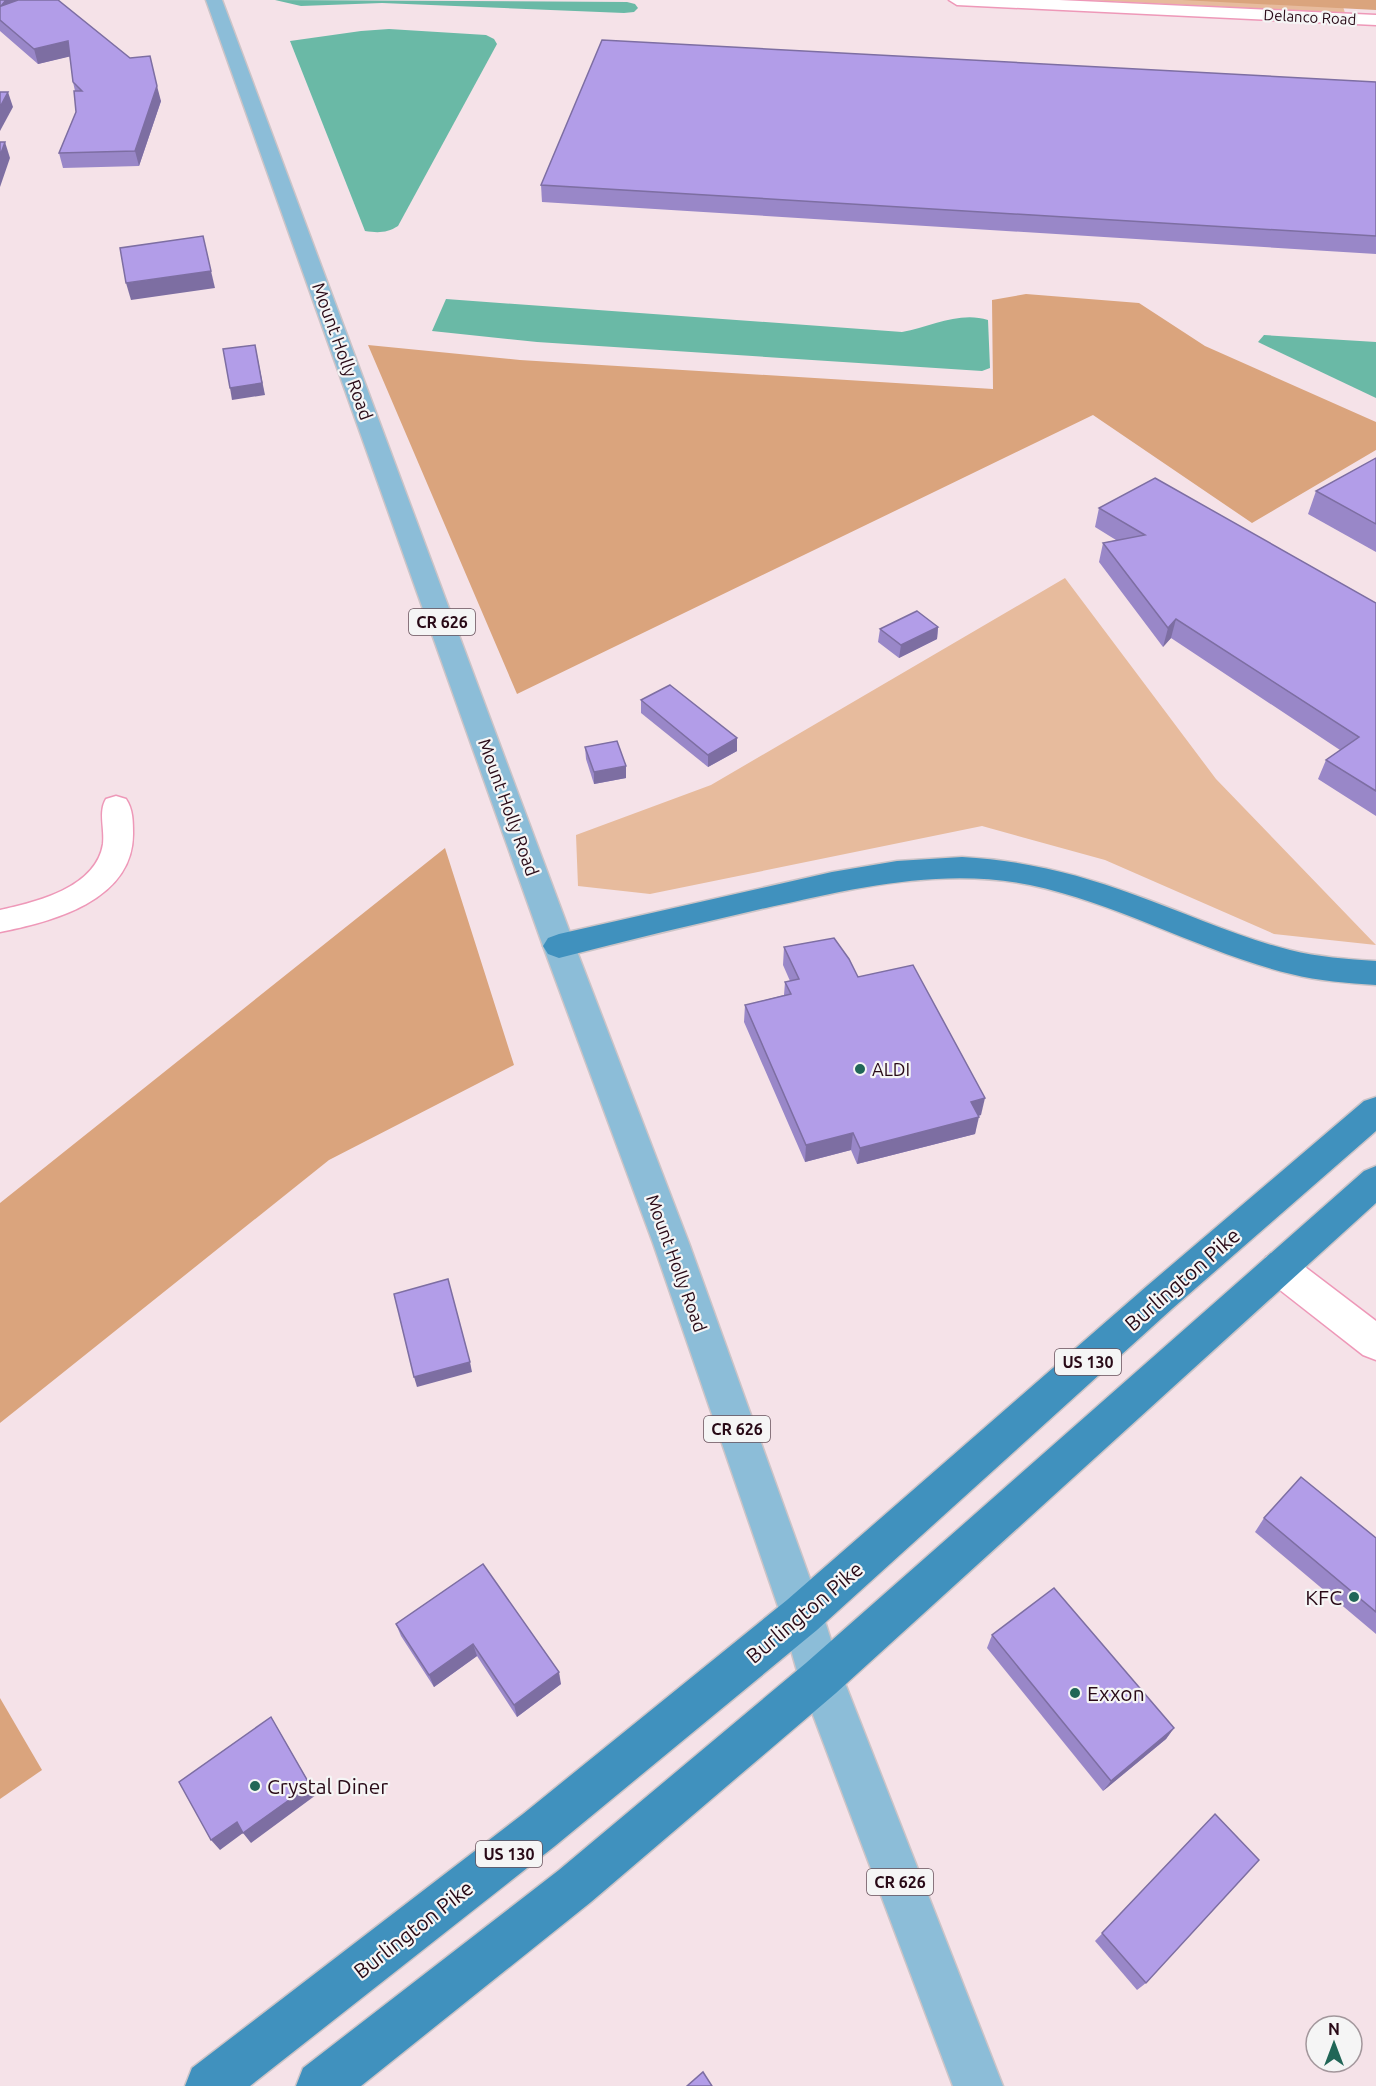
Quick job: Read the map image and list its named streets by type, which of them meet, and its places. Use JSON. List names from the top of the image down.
{
  "streets": {
    "highway": ["Burlington Pike", "US 130"],
    "main road": ["Mount Holly Road", "CR 626"],
    "street": ["Delanco Road"]
  },
  "crossings": [
    ["Mount Holly Road", "CR 626"],
    ["Mount Holly Road", "Burlington Pike"],
    ["CR 626", "Burlington Pike"],
    ["CR 626", "US 130"]
  ],
  "places": [
    "ALDI",
    "KFC",
    "Exxon",
    "Crystal Diner"
  ],
  "north": "top"
}
